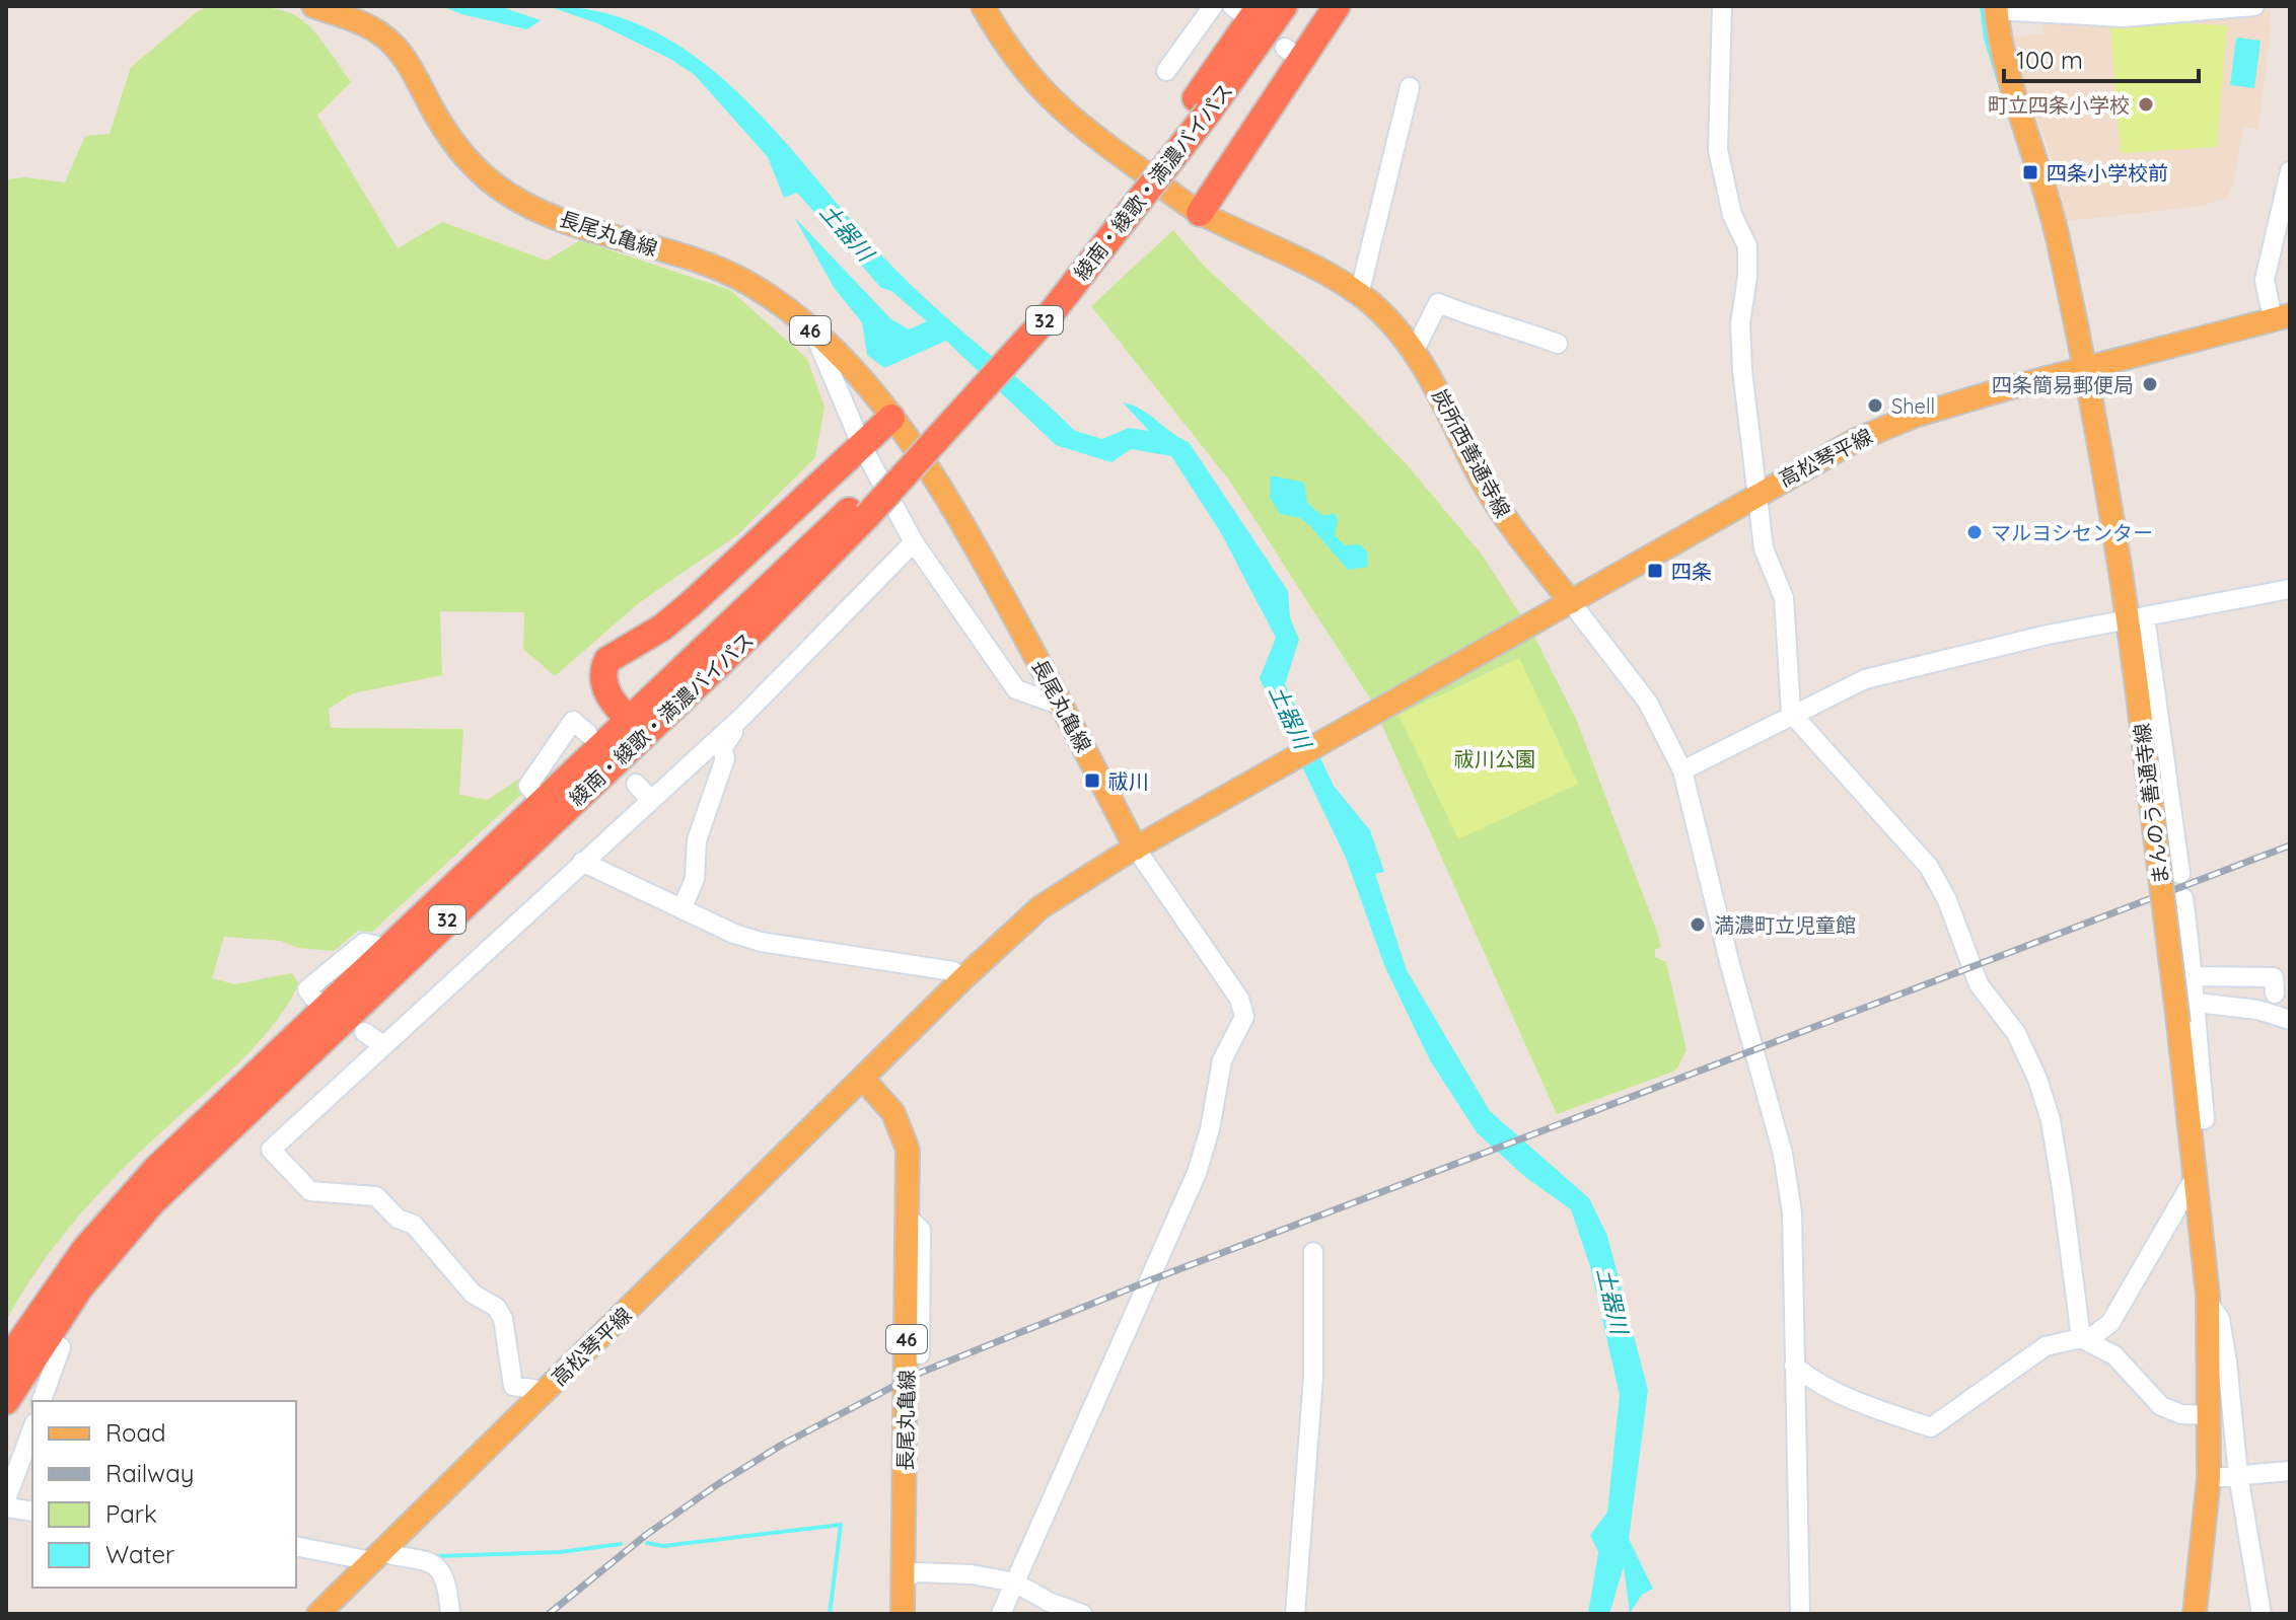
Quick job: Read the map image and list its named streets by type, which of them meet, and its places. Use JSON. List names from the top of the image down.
{
  "streets": {
    "highway": ["綾南・綾歌・満濃バイパス", "32"],
    "main road": [
      "長尾丸亀線",
      "46",
      "炭所西善通寺線",
      "高松琴平線",
      "まんのう善通寺線"
    ]
  },
  "crossings": [
    ["長尾丸亀線", "高松琴平線"],
    ["炭所西善通寺線", "高松琴平線"],
    ["高松琴平線", "まんのう善通寺線"]
  ],
  "water": ["土器川"],
  "parks": ["祓川公園"],
  "places": {
    "other": [
      "町立四条小学校",
      "四条簡易郵便局",
      "Shell",
      "マルヨシセンター",
      "満濃町立児童館"
    ],
    "transit": ["四条小学校前", "四条", "祓川"]
  },
  "legend": [
    "Road",
    "Railway",
    "Park",
    "Water"
  ],
  "scale_bar": "100 m"
}
